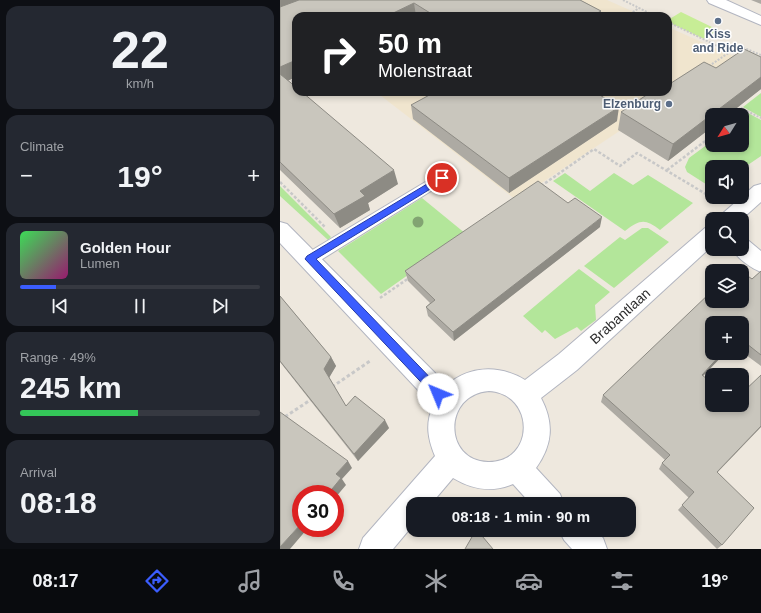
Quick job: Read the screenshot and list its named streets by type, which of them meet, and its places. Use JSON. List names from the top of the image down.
{
  "streets": {
    "street": ["Brabantlaan"]
  },
  "places": ["Kiss and Ride", "Elzenburg"],
  "north": "bottom left",
  "page": {
    "tile": [
      ["22", "km/h"],
      "Climate",
      ["Range · 49%", "245 km"],
      ["Arrival", "08:18"]
    ],
    "turn": ["50 m", "Molenstraat"],
    "map_buttons": ["+", "−"],
    "heat": ["−", "19°", "+"],
    "song": ["Golden Hour", "Lumen"],
    "limit": "30",
    "trip": "08:18 · 1 min · 90 m",
    "tabs": ["08:17", "19°"]
  }
}
